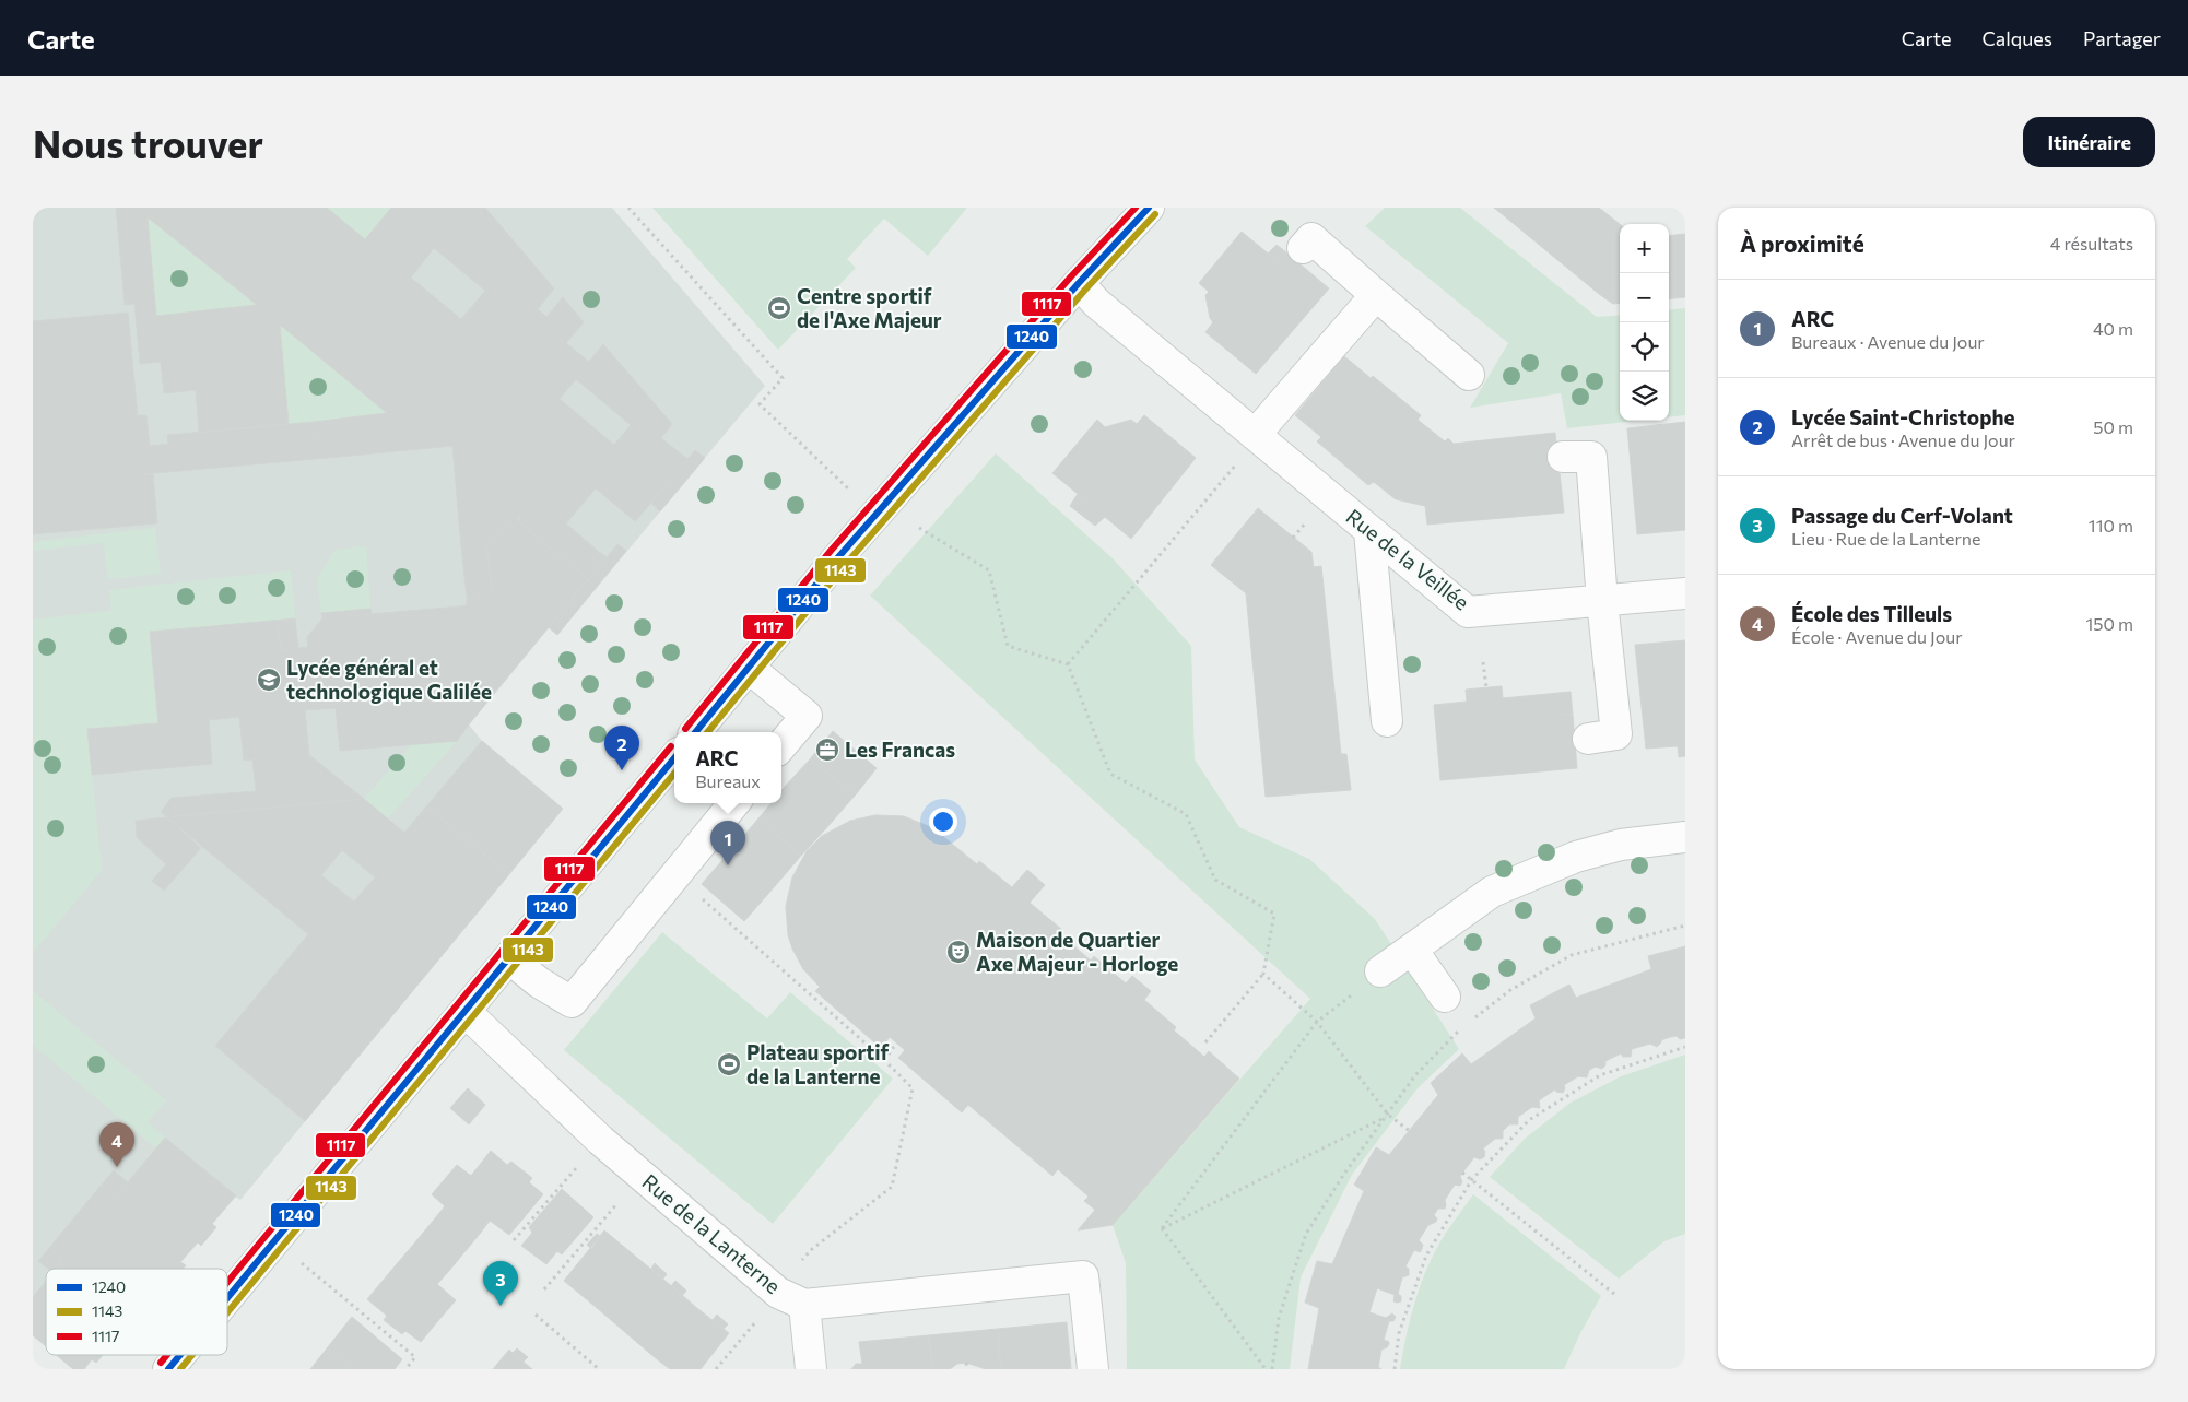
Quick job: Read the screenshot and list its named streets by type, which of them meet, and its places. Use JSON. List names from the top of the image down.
{
  "streets": {
    "street": ["Rue de la Veillée", "Rue de la Lanterne"]
  },
  "places": {
    "sports": ["Centre sportif de l'Axe Majeur", "Plateau sportif de la Lanterne"],
    "school or university": ["Lycée général et technologique Galilée"],
    "office": ["Les Francas"],
    "theatre": ["Maison de Quartier Axe Majeur - Horloge"]
  },
  "lines": ["transit line 1240", "transit line 1117", "transit line 1143"],
  "legend": ["1240", "1143", "1117"],
  "page": {
    "header": "Carte",
    "nav": ["Carte", "Calques", "Partager"],
    "buttons": "Itinéraire",
    "title": "Nous trouver",
    "heading": ["À proximité", "4 résultats"],
    "map_buttons": ["+", "−"],
    "list": [
      {
        "mark": "1",
        "name": "ARC",
        "note": "Bureaux · Avenue du Jour",
        "value": "40 m"
      },
      {
        "mark": "2",
        "name": "Lycée Saint-Christophe",
        "note": "Arrêt de bus · Avenue du Jour",
        "value": "50 m"
      },
      {
        "mark": "3",
        "name": "Passage du Cerf-Volant",
        "note": "Lieu · Rue de la Lanterne",
        "value": "110 m"
      },
      {
        "mark": "4",
        "name": "École des Tilleuls",
        "note": "École · Avenue du Jour",
        "value": "150 m"
      }
    ],
    "pins": [
      "2",
      "1",
      "4",
      "3"
    ],
    "popup": ["ARC", "Bureaux"]
  }
}
